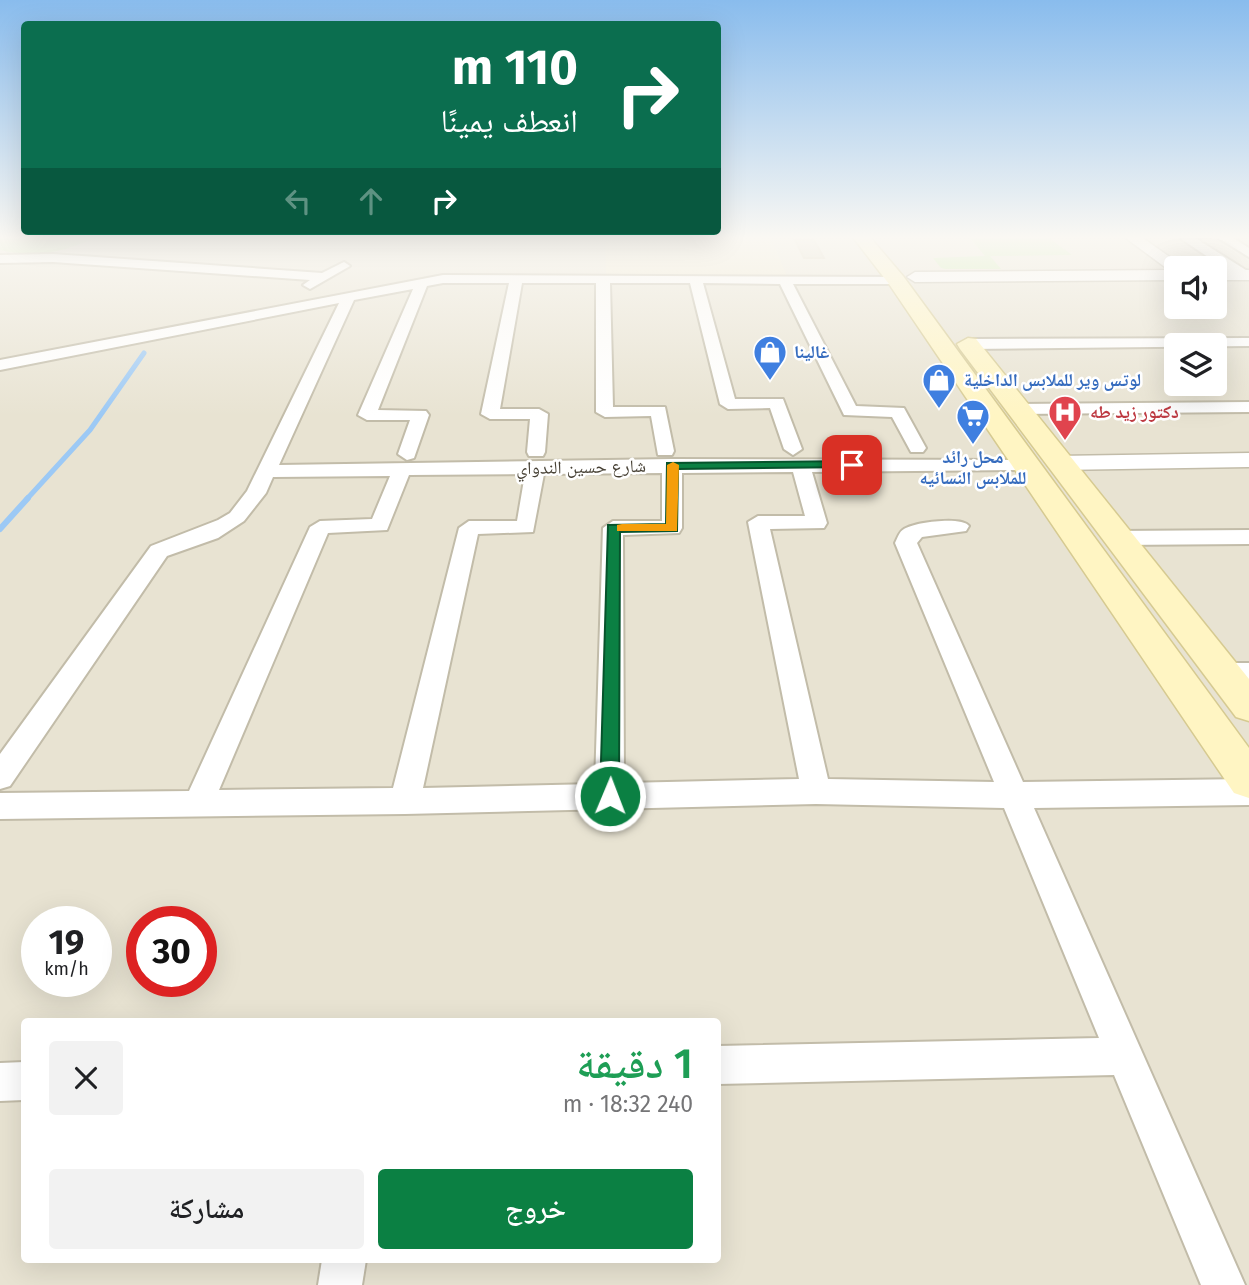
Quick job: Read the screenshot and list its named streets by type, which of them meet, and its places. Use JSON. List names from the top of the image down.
{
  "streets": {
    "street": ["شارع حسين الندواي"]
  },
  "places": {
    "shop": ["غالينا", "لوتس وير للملابس الداخلية"],
    "hospital": ["دكتور زيد طه"],
    "supermarket": ["محل رائد للملابس النسائيه"]
  },
  "page": {
    "turn": ["110 m", "انعطف يمينًا"],
    "speed": "19 km/h",
    "limit": "30",
    "heading": ["1 دقيقة", "240 m · 18:32"],
    "buttons": ["خروج", "مشاركة"]
  }
}
